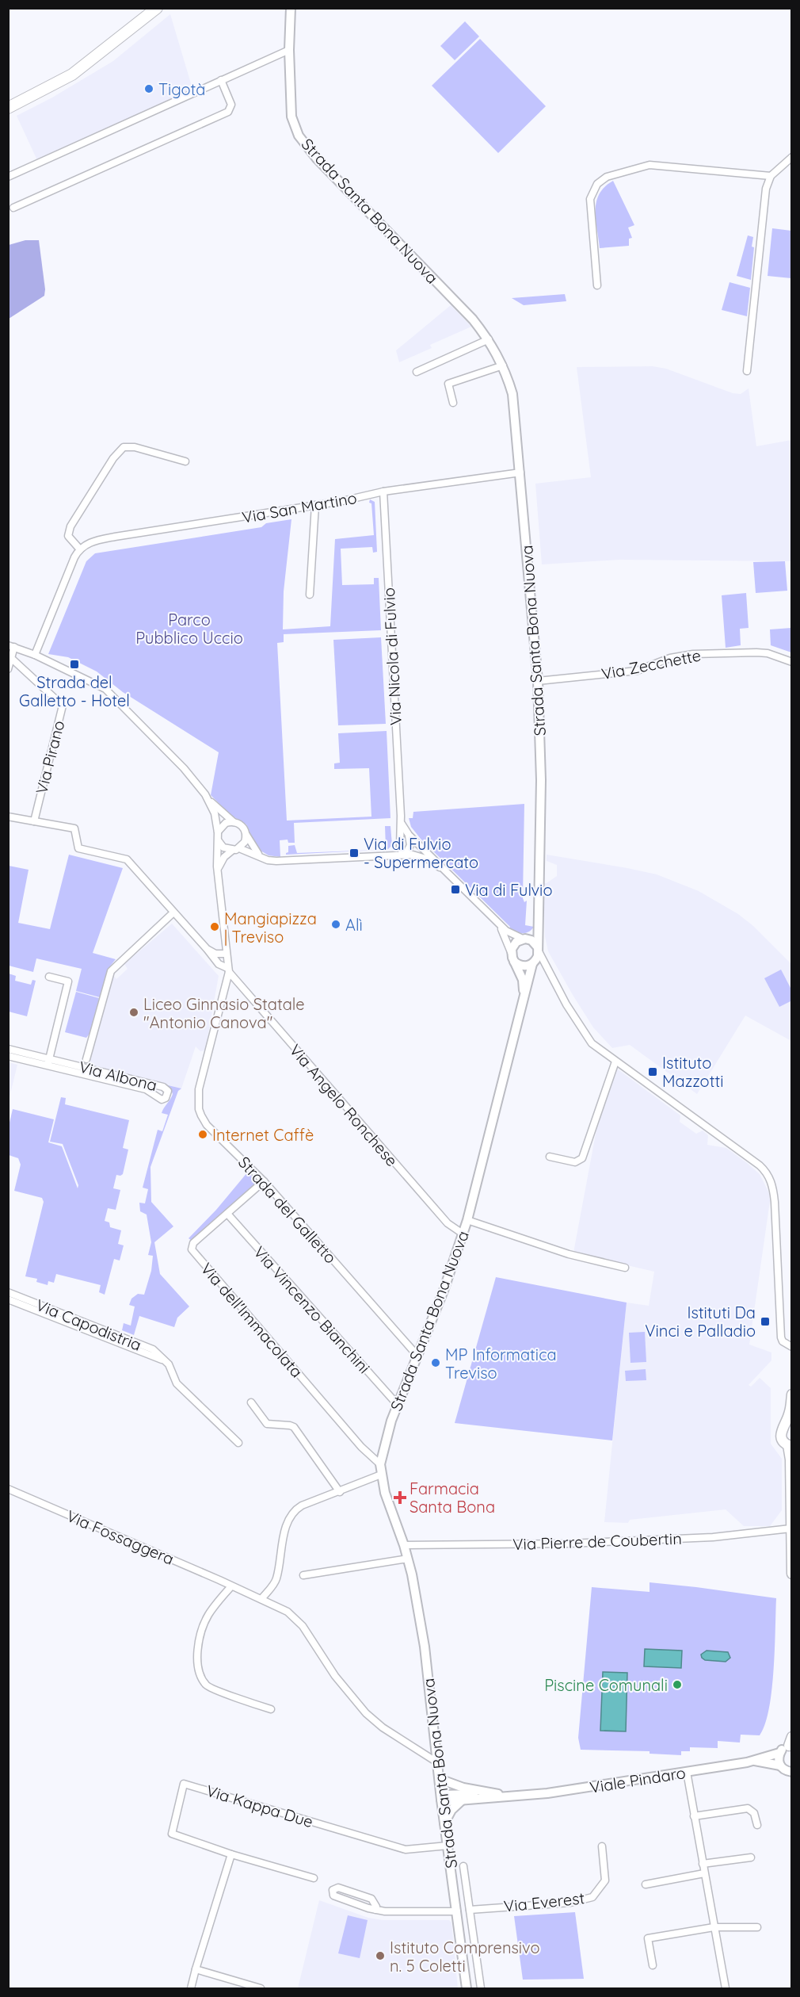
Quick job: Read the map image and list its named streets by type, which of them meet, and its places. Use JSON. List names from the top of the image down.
{
  "streets": {
    "street": [
      "Strada Santa Bona Nuova",
      "Via San Martino",
      "Via Nicola di Fulvio",
      "Via Zecchette",
      "Via Pirano",
      "Via Albona",
      "Via Angelo Ronchese",
      "Strada del Galletto",
      "Via Vincenzo Bianchini",
      "Via dell'Immacolata",
      "Via Capodistria",
      "Via Fossaggera",
      "Via Pierre de Coubertin",
      "Viale Pindaro",
      "Via Kappa Due",
      "Via Everest"
    ]
  },
  "crossings": [
    ["Strada Santa Bona Nuova", "Via San Martino"],
    ["Strada Santa Bona Nuova", "Via Zecchette"],
    ["Strada Santa Bona Nuova", "Via Angelo Ronchese"],
    ["Strada Santa Bona Nuova", "Strada del Galletto"],
    ["Strada Santa Bona Nuova", "Via Vincenzo Bianchini"],
    ["Strada Santa Bona Nuova", "Via dell'Immacolata"],
    ["Strada Santa Bona Nuova", "Via Fossaggera"],
    ["Strada Santa Bona Nuova", "Via Pierre de Coubertin"],
    ["Strada Santa Bona Nuova", "Viale Pindaro"],
    ["Strada Santa Bona Nuova", "Via Kappa Due"],
    ["Via San Martino", "Via Nicola di Fulvio"],
    ["Via Nicola di Fulvio", "Strada del Galletto"],
    ["Via Angelo Ronchese", "Strada del Galletto"],
    ["Strada del Galletto", "Via dell'Immacolata"],
    ["Via Vincenzo Bianchini", "Via dell'Immacolata"]
  ],
  "parks": ["Parco Pubblico Uccio"],
  "places": {
    "other": [
      "Tigotà",
      "Alì",
      "Mangiapizza | Treviso",
      "Liceo Ginnasio Statale \"Antonio Canova\"",
      "Internet Caffè",
      "MP Informatica Treviso",
      "Piscine Comunali",
      "Istituto Comprensivo n. 5 Coletti"
    ],
    "transit": [
      "Strada del Galletto - Hotel",
      "Via di Fulvio - Supermercato",
      "Via di Fulvio",
      "Istituto Mazzotti",
      "Istituti Da Vinci e Palladio"
    ],
    "health": ["Farmacia Santa Bona"]
  }
}
